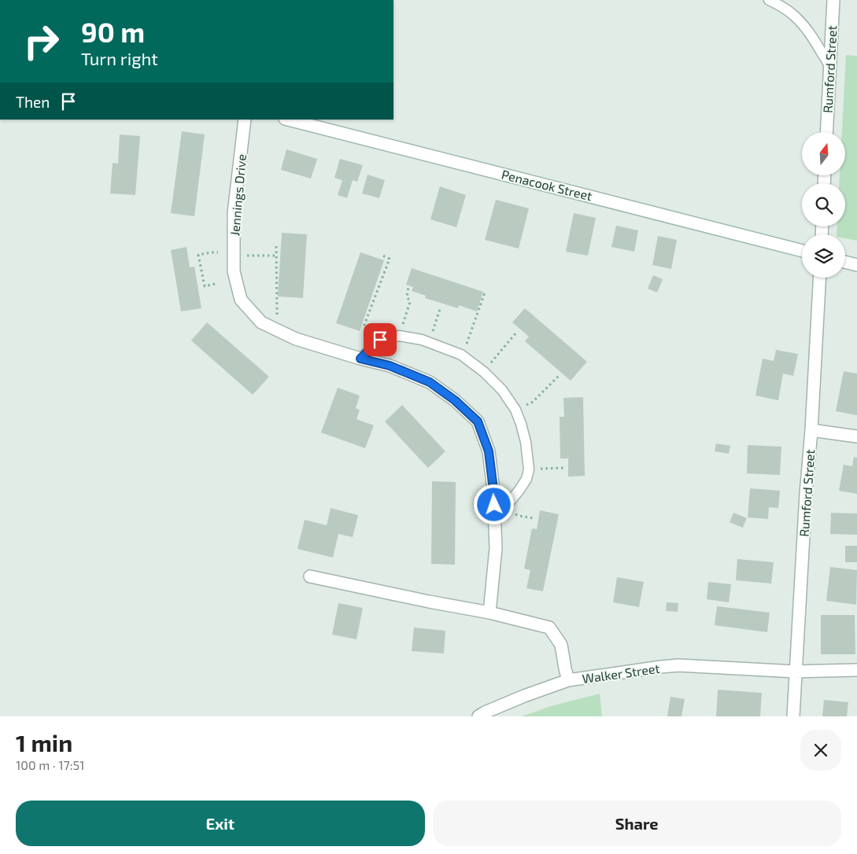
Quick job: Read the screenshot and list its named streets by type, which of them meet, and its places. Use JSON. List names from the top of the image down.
{
  "streets": {
    "street": [
      "Rumford Street",
      "Penacook Street",
      "Jennings Drive",
      "Walker Street"
    ]
  },
  "crossings": [
    ["Rumford Street", "Walker Street"],
    ["Jennings Drive", "Walker Street"]
  ],
  "north": "top",
  "page": {
    "turn": ["90 m", "Turn right"],
    "then": "Then",
    "heading": ["1 min", "100 m · 17:51"],
    "buttons": ["Exit", "Share"]
  }
}
